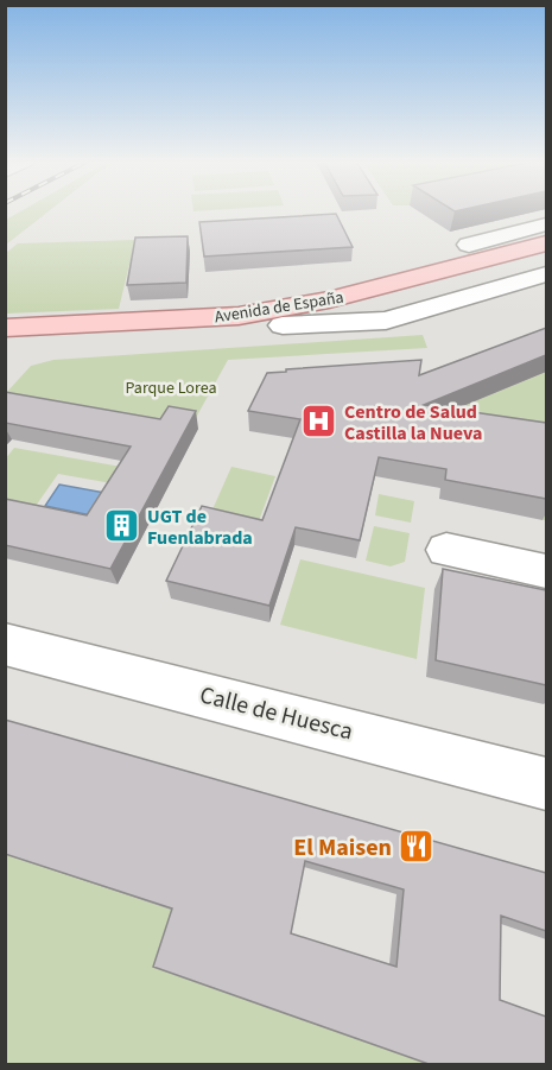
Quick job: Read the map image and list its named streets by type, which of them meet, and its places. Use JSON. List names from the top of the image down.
{
  "streets": {
    "main road": ["Avenida de España"],
    "street": ["Calle de Huesca"]
  },
  "parks": ["Parque Lorea"],
  "places": {
    "hospital": ["Centro de Salud Castilla la Nueva"],
    "building": ["UGT de Fuenlabrada"],
    "restaurant": ["El Maisen"]
  }
}
